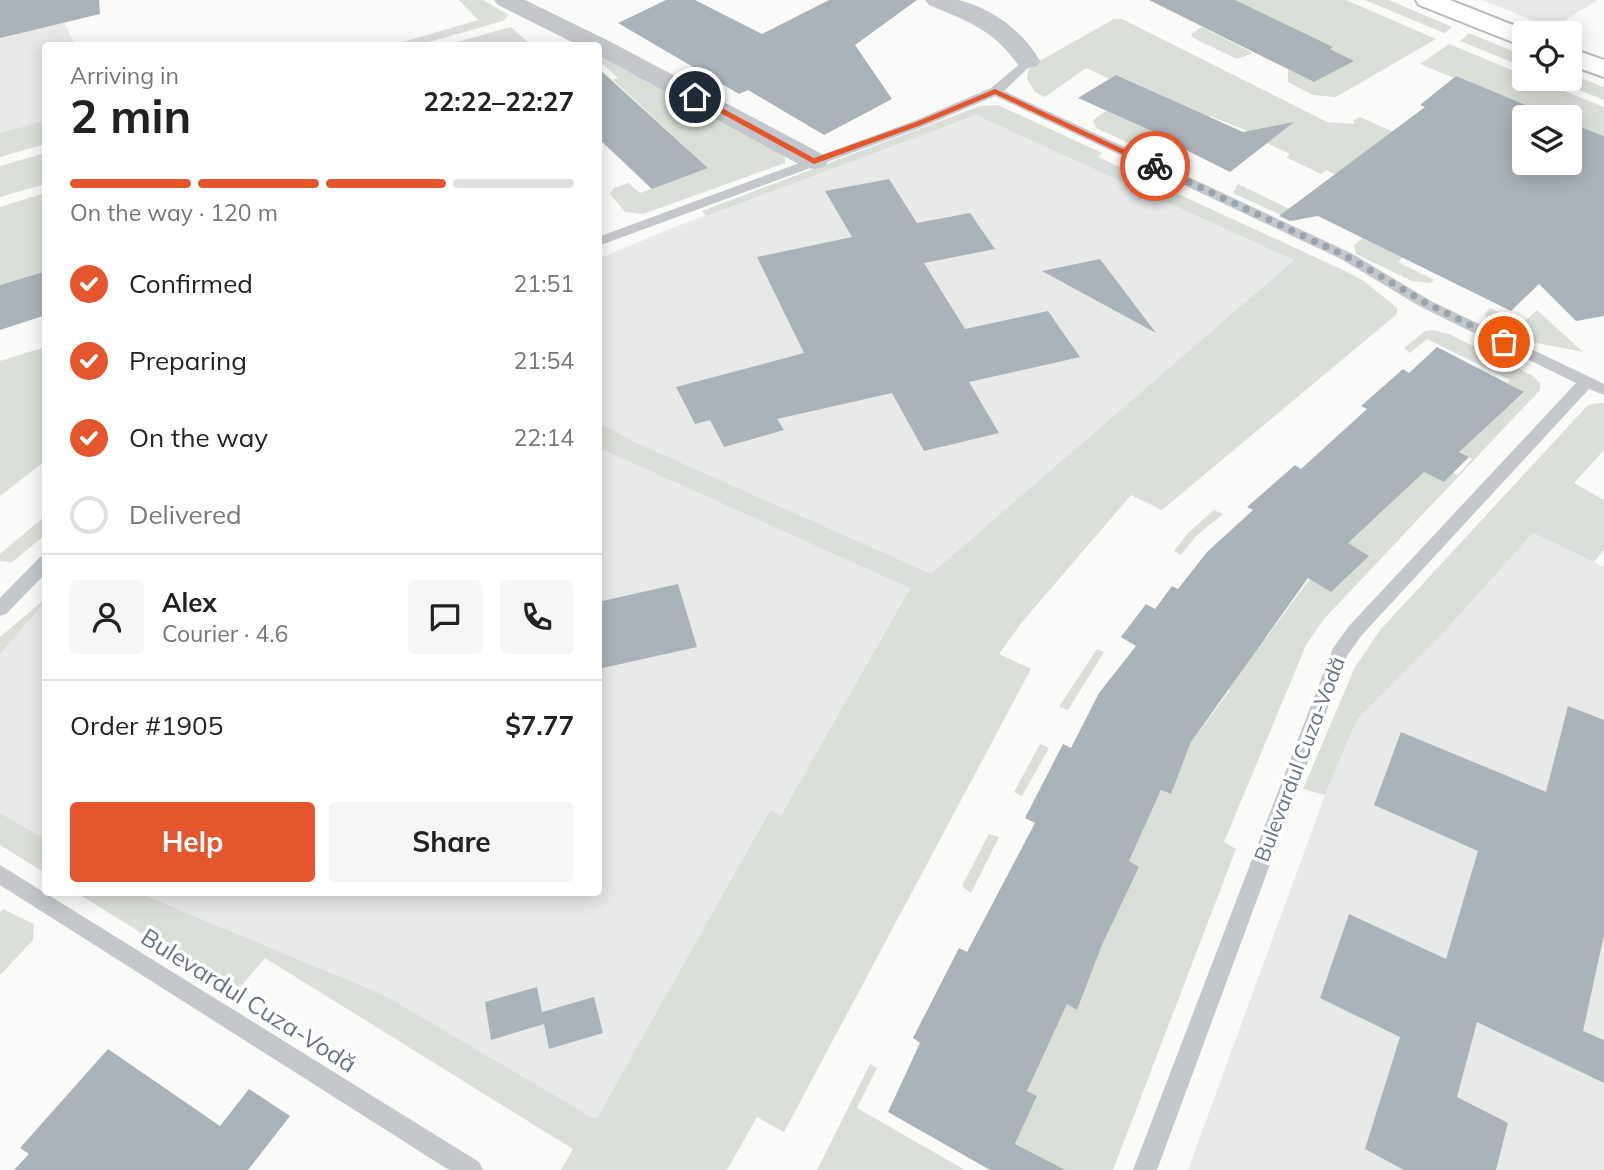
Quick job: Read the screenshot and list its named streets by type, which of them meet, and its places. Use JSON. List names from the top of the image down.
{
  "streets": {
    "lane": ["Bulevardul Cuza-Vodă"]
  },
  "page": {
    "heading": ["2 min", "Arriving in", "22:22–22:27"],
    "panel": [
      "Alex",
      "Courier · 4.6",
      "Order #1905",
      "$7.77"
    ],
    "bar": "On the way · 120 m",
    "list": [
      ["Confirmed", "21:51"],
      ["Preparing", "21:54"],
      ["On the way", "22:14"],
      "Delivered"
    ],
    "buttons": ["Help", "Share"]
  }
}
